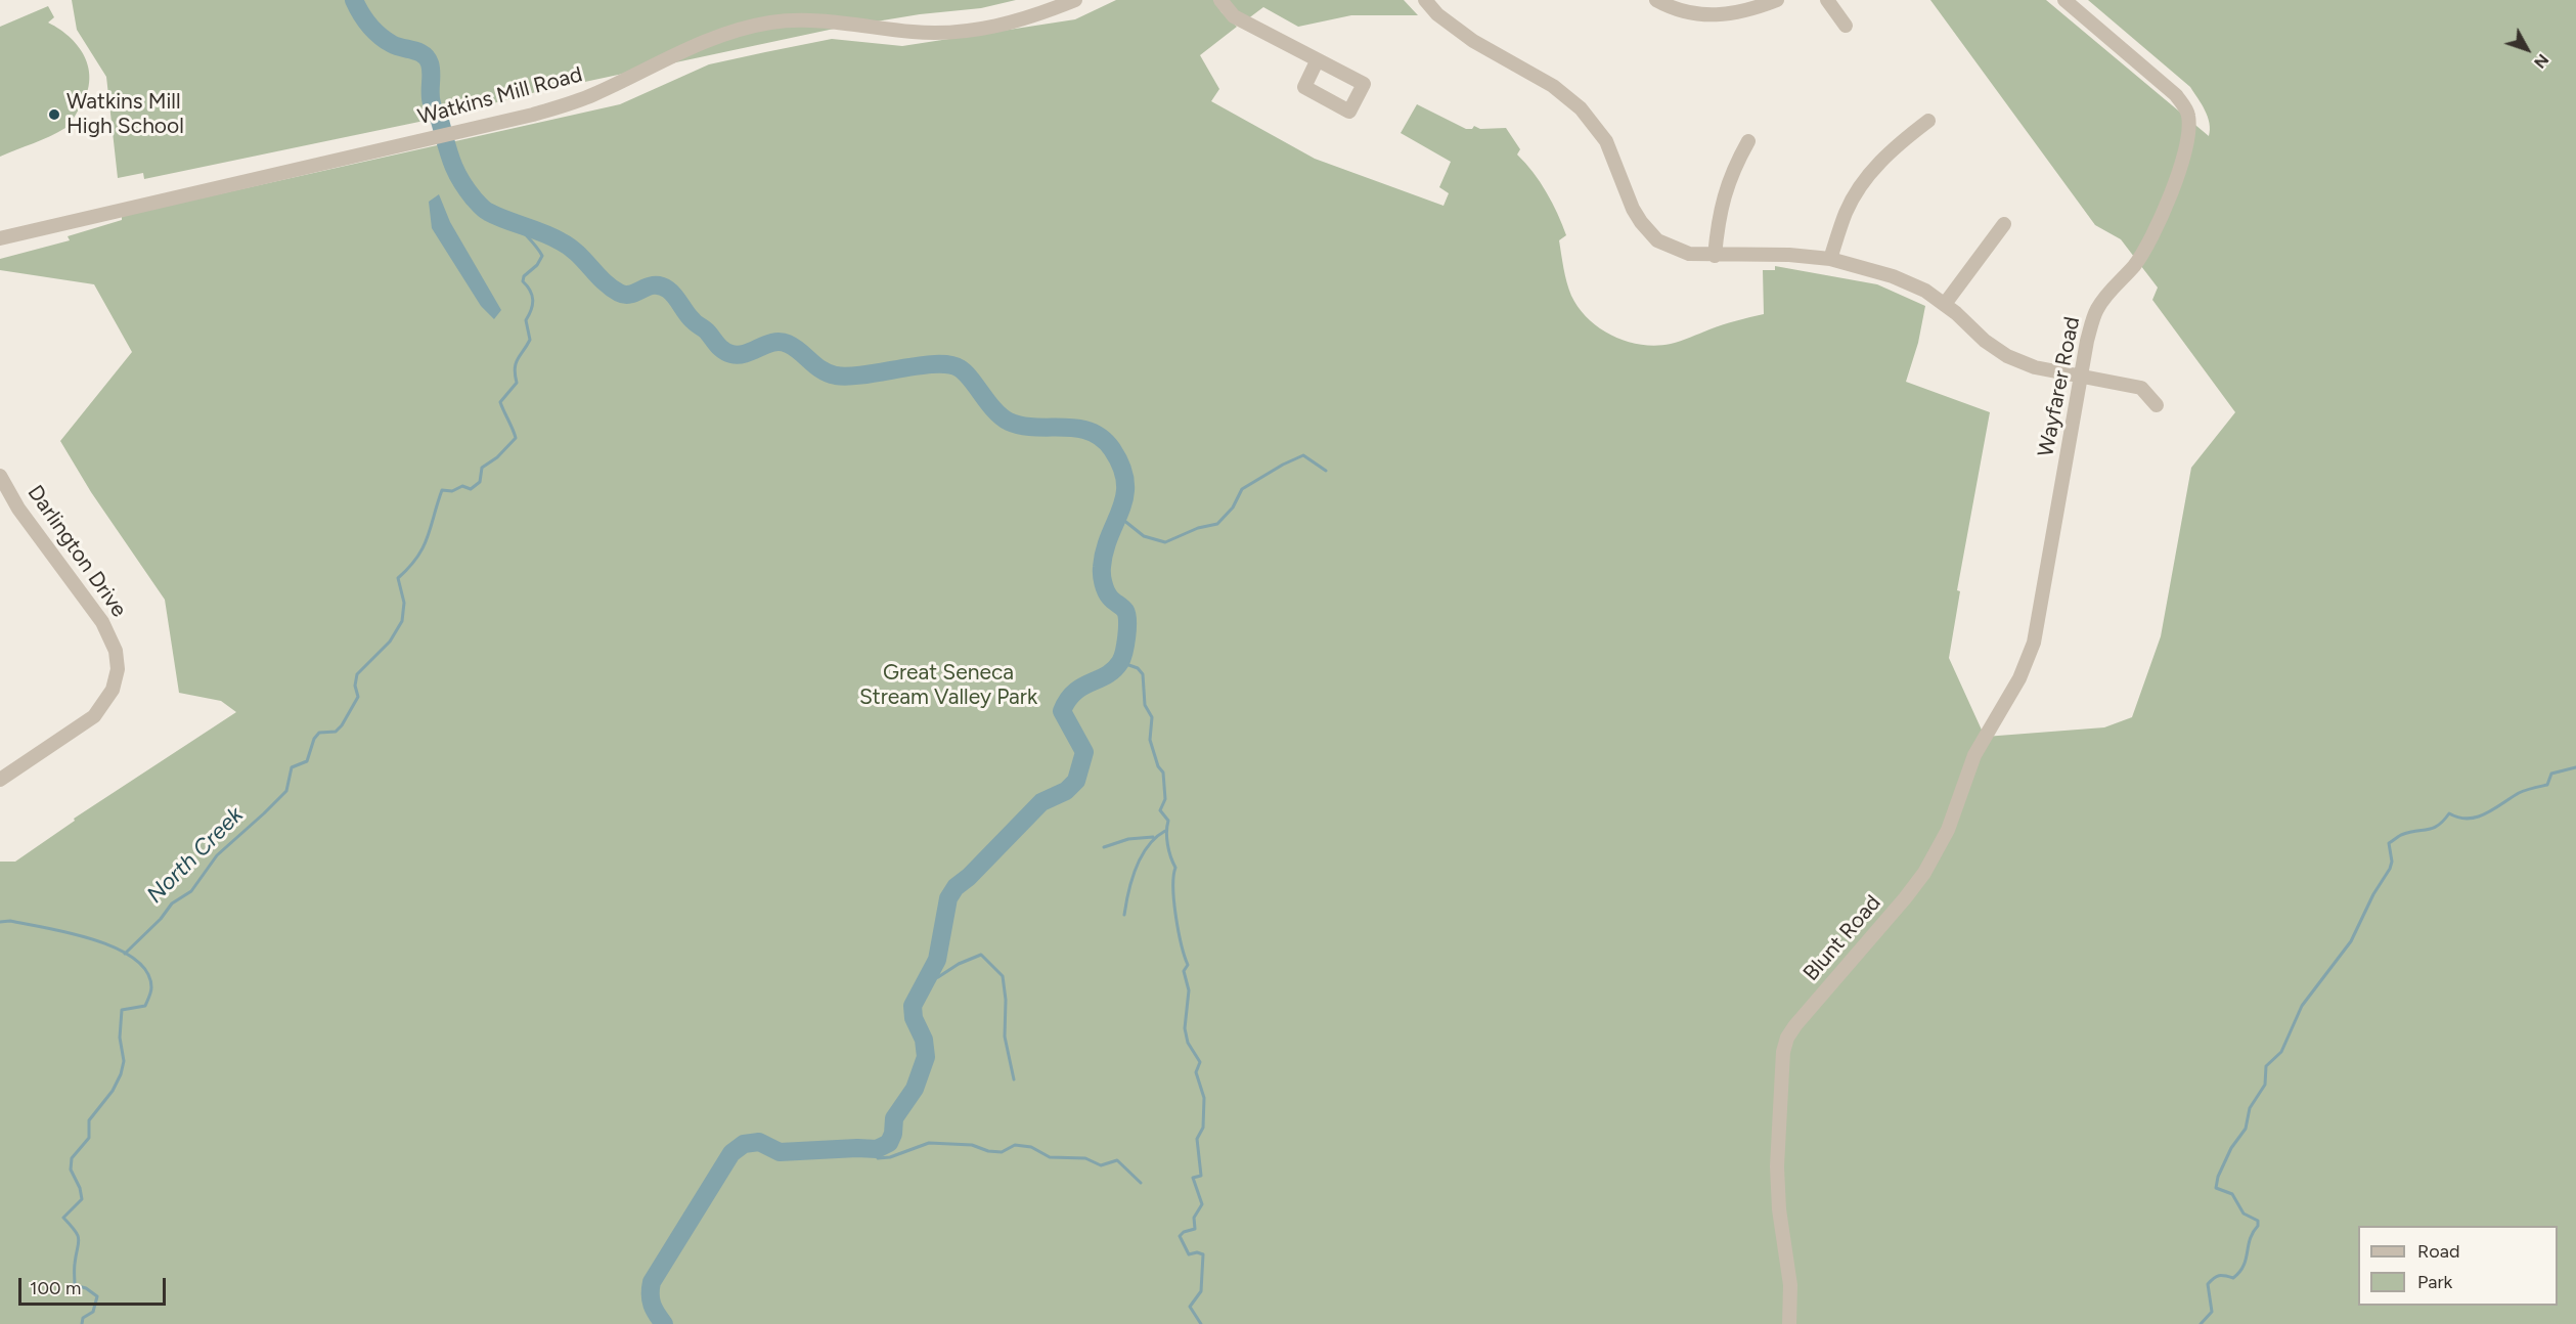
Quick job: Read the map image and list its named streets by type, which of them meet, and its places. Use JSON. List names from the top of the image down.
{
  "streets": {
    "street": [
      "Watkins Mill Road",
      "Wayfarer Road",
      "Darlington Drive",
      "Blunt Road"
    ]
  },
  "crossings": [
    ["Wayfarer Road", "Blunt Road"]
  ],
  "water": ["North Creek"],
  "parks": ["Great Seneca Stream Valley Park"],
  "places": ["Watkins Mill High School"],
  "legend": ["Road", "Park"],
  "scale_bar": "100 m",
  "north": "bottom right"
}
